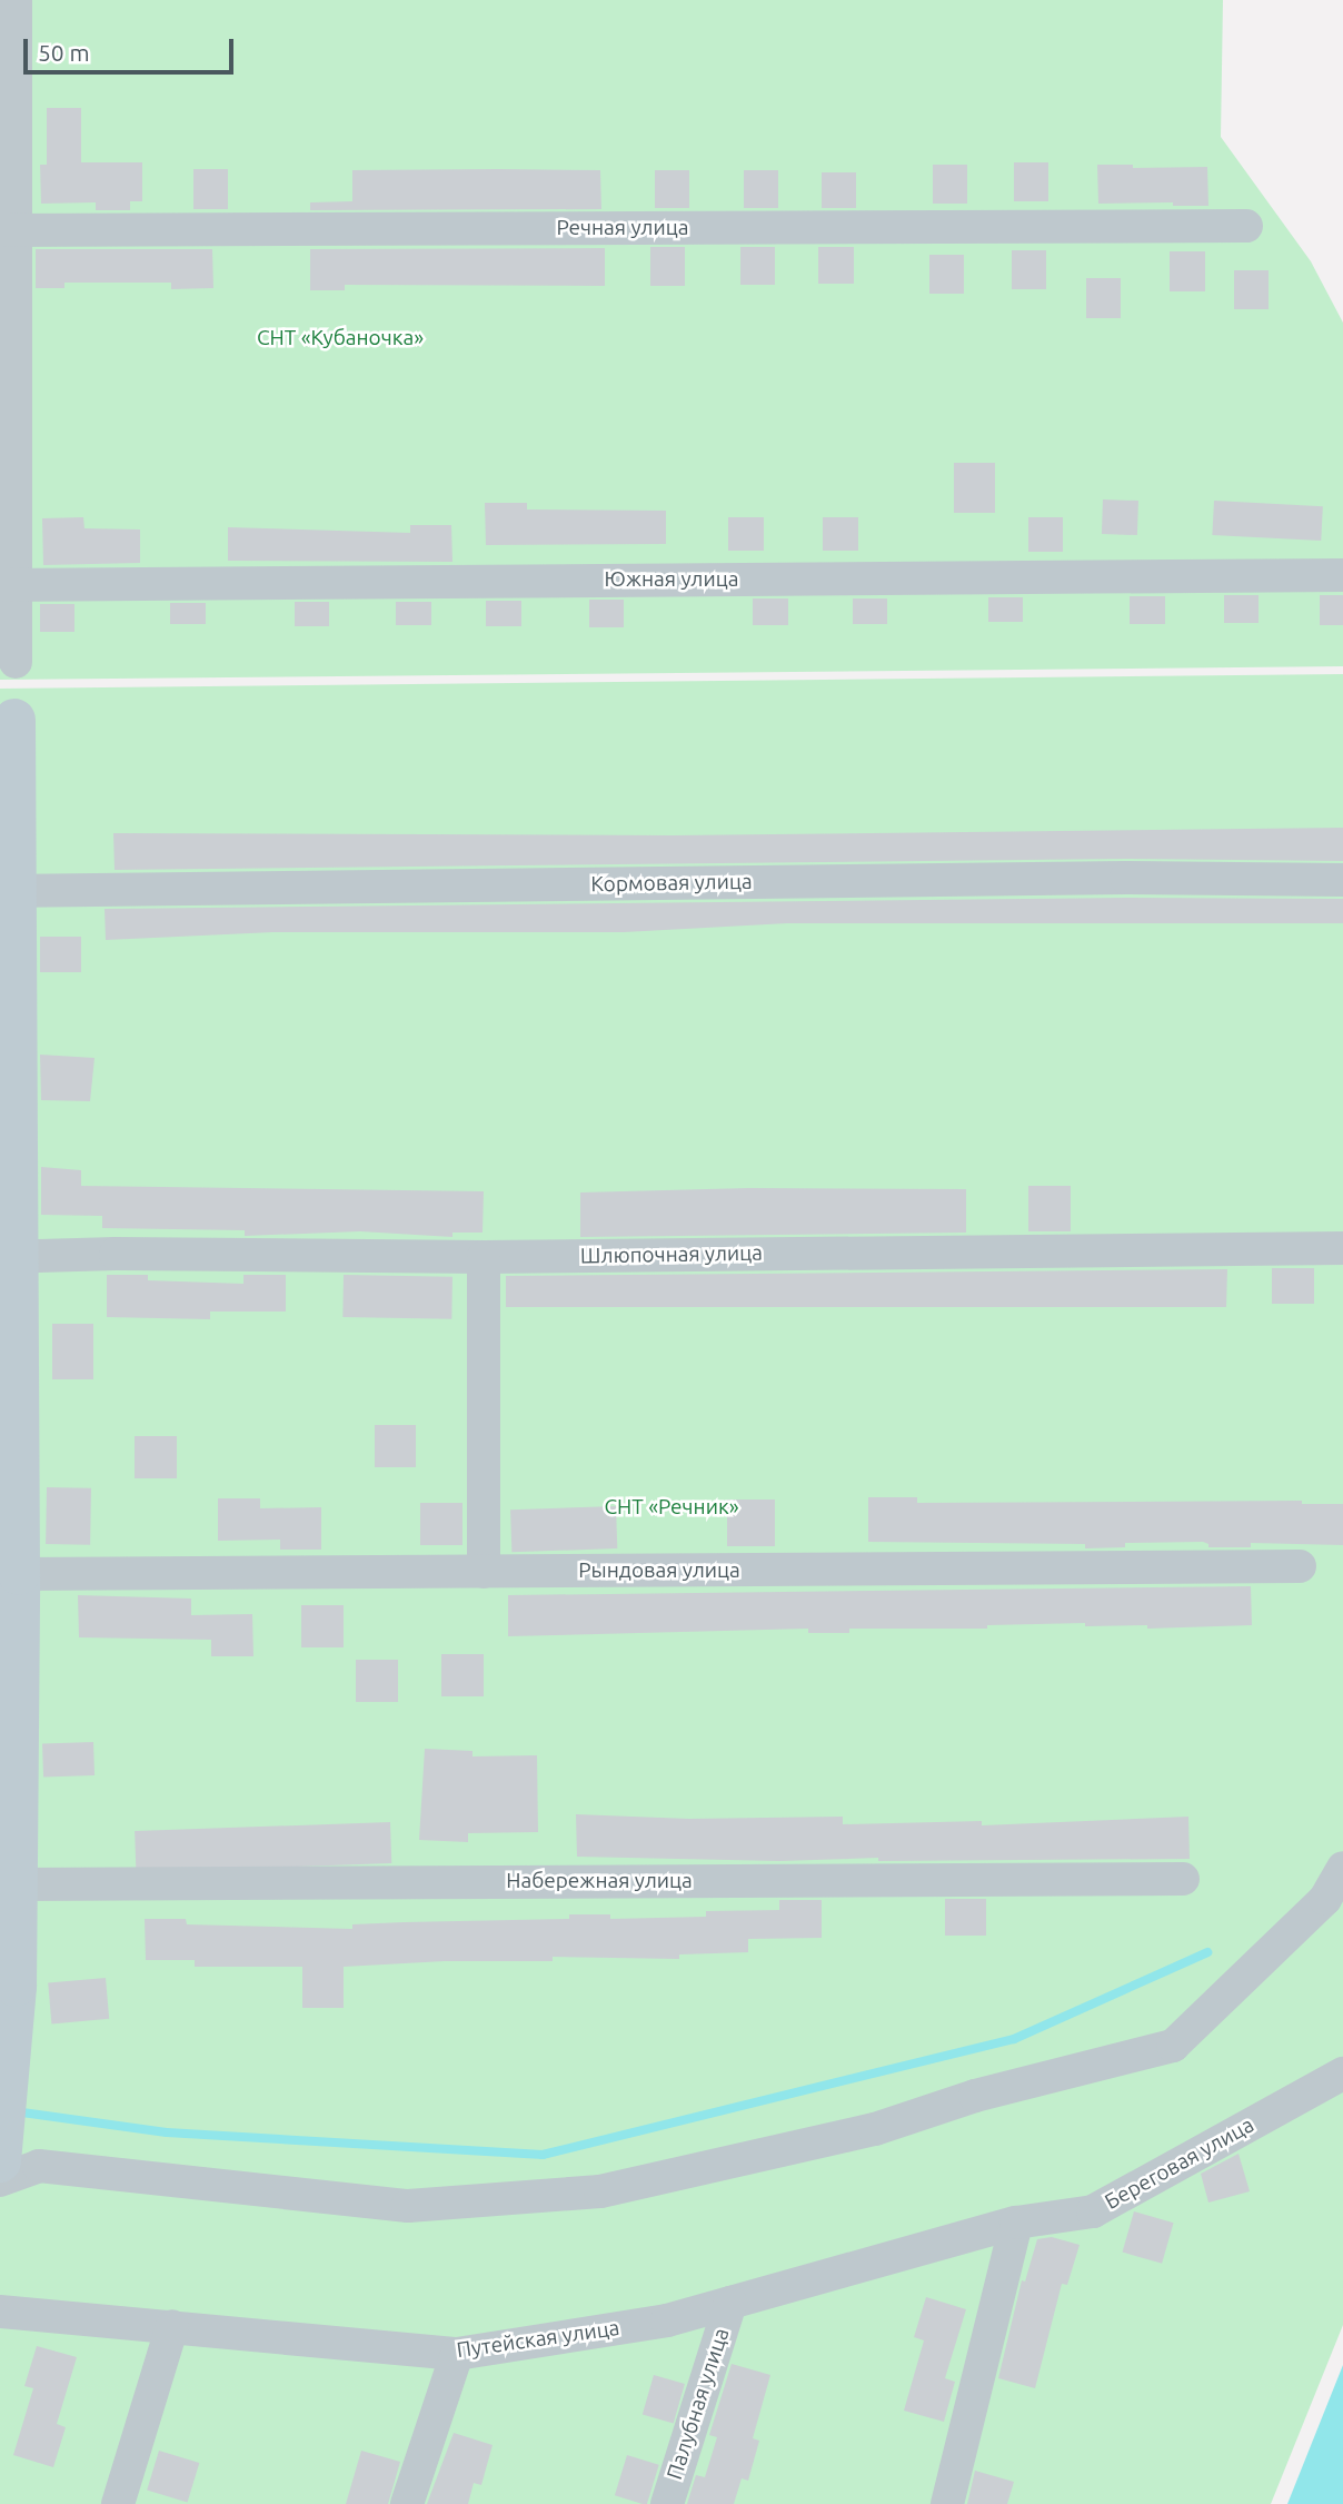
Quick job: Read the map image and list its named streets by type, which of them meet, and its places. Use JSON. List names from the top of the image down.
{
  "streets": {
    "street": [
      "Речная улица",
      "Южная улица",
      "Кормовая улица",
      "Шлюпочная улица",
      "Рындовая улица",
      "Набережная улица",
      "Береговая улица",
      "Путейская улица",
      "Палубная улица"
    ]
  },
  "crossings": [
    ["Береговая улица", "Путейская улица"],
    ["Путейская улица", "Палубная улица"]
  ],
  "parks": ["СНТ «Кубаночка»", "СНТ «Речник»"],
  "scale_bar": "50 m"
}
